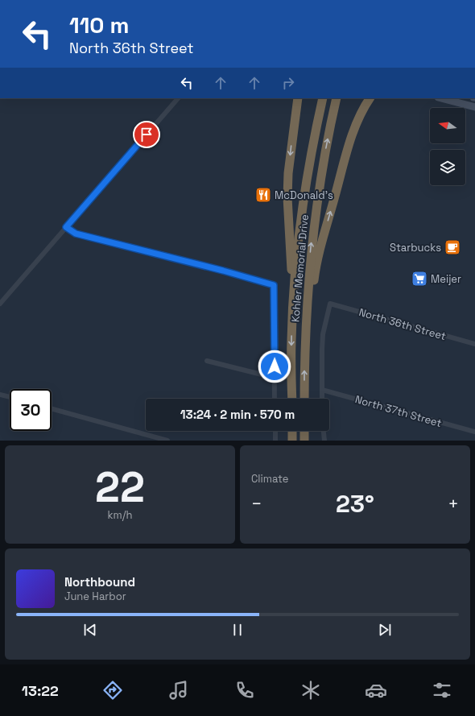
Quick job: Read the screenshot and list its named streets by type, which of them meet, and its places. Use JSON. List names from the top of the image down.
{
  "streets": {
    "highway": ["Kohler Memorial Drive"],
    "street": ["North 36th Street", "North 37th Street"]
  },
  "crossings": [
    ["North 36th Street", "North 37th Street"]
  ],
  "places": {
    "restaurant": ["McDonald's"],
    "cafe": ["Starbucks"],
    "supermarket": ["Meijer"]
  },
  "north": "left",
  "page": {
    "turn": ["110 m", "North 36th Street"],
    "limit": "30",
    "trip": "13:24 · 2 min · 570 m",
    "tile": [
      ["22", "km/h"],
      "Climate"
    ],
    "heat": ["−", "23°", "+"],
    "song": ["Northbound", "June Harbor"],
    "tabs": "13:22"
  }
}
